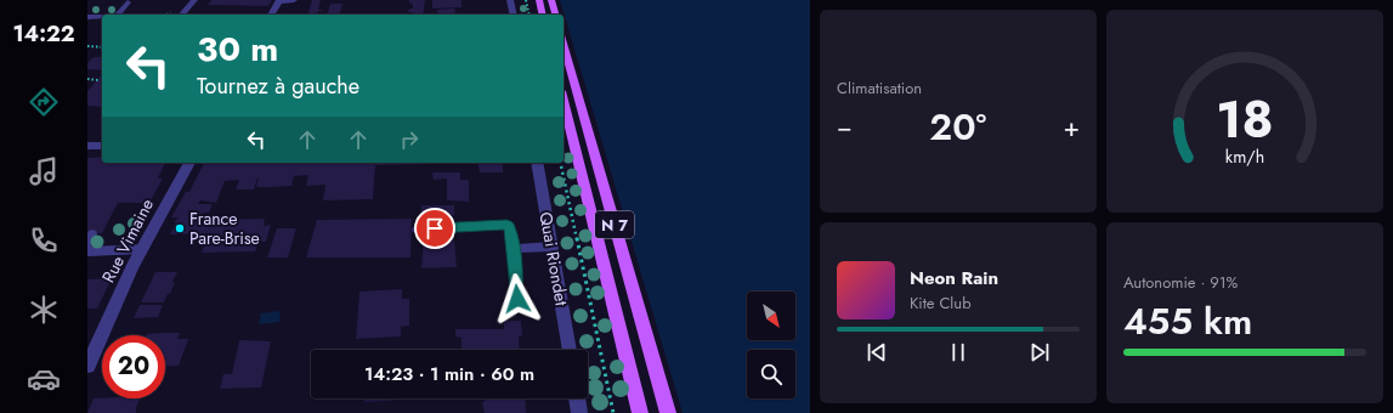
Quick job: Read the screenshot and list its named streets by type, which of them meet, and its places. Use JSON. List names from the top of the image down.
{
  "streets": {
    "main road": ["N 7"],
    "street": ["Rue Vimaine", "Quai Riondet"]
  },
  "places": ["France Pare-Brise"],
  "north": "bottom right",
  "page": {
    "tabs": "14:22",
    "tile": [
      "Climatisation",
      ["Autonomie · 91%", "455 km"]
    ],
    "turn": ["30 m", "Tournez à gauche"],
    "heat": ["−", "20°", "+"],
    "song": ["Neon Rain", "Kite Club"],
    "limit": "20",
    "trip": "14:23 · 1 min · 60 m",
    "gauge": ["18", "km/h"]
  }
}
